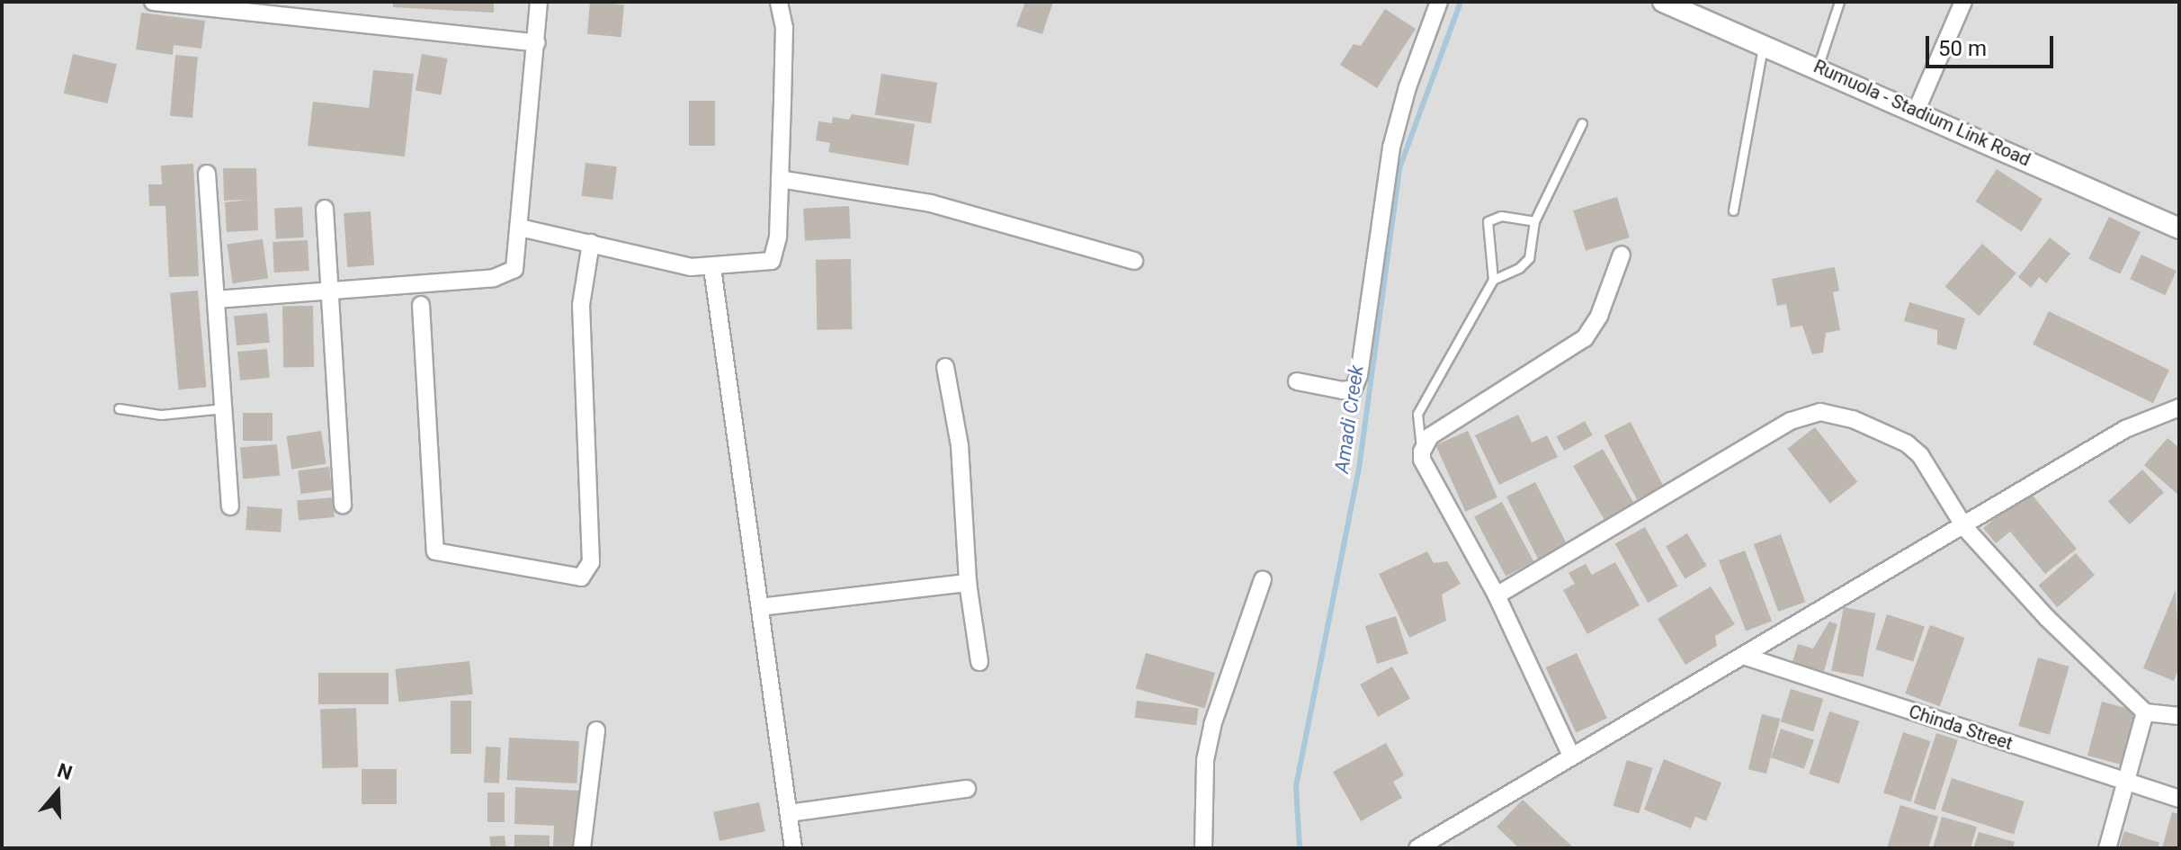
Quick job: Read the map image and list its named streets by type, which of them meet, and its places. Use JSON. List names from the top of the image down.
{
  "streets": {
    "street": ["Rumuola - Stadium Link Road", "Chinda Street"]
  },
  "water": ["Amadi Creek"],
  "scale_bar": "50 m",
  "north": "top"
}
